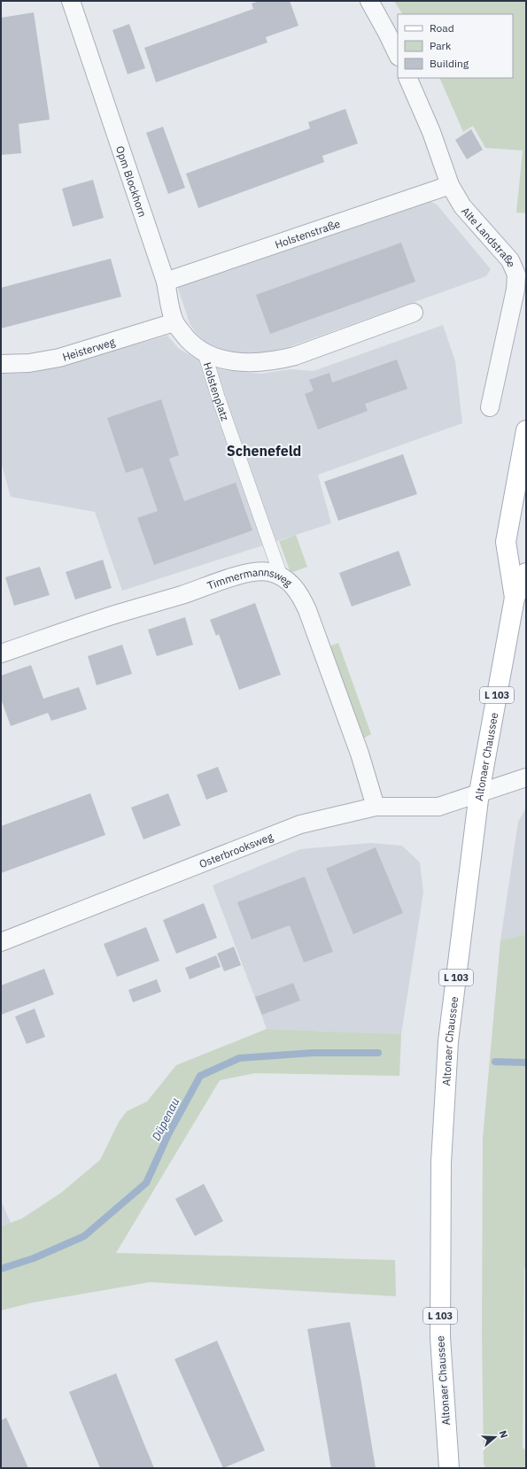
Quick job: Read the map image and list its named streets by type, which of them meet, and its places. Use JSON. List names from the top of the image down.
{
  "streets": {
    "main road": ["L 103", "Altonaer Chaussee"],
    "street": [
      "Opm Blockhorn",
      "Holstenstraße",
      "Alte Landstraße",
      "Heisterweg",
      "Holstenplatz",
      "Timmermannsweg",
      "Osterbrooksweg"
    ]
  },
  "crossings": [
    ["Opm Blockhorn", "Holstenstraße"],
    ["Opm Blockhorn", "Heisterweg"],
    ["Opm Blockhorn", "Holstenplatz"],
    ["Holstenstraße", "Alte Landstraße"],
    ["Holstenplatz", "Timmermannsweg"],
    ["Timmermannsweg", "Osterbrooksweg"],
    ["Altonaer Chaussee", "Osterbrooksweg"]
  ],
  "districts": ["Schenefeld"],
  "water": ["Düpenau"],
  "legend": ["Road", "Park", "Building"],
  "north": "right"
}
